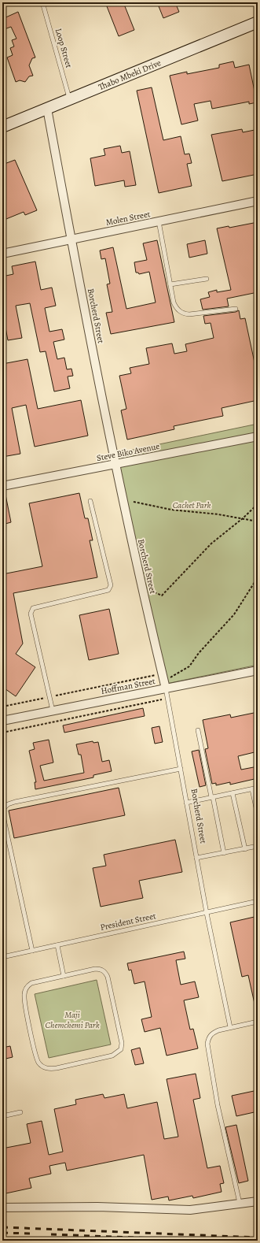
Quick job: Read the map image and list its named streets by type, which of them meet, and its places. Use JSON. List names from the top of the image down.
{
  "streets": {
    "main road": ["Thabo Mbeki Drive"],
    "street": [
      "Molen Street",
      "Borcherd Street",
      "Steve Biko Avenue",
      "Hoffman Street"
    ],
    "lane": ["Loop Street", "President Street"]
  },
  "crossings": [
    ["Loop Street", "Thabo Mbeki Drive"],
    ["Thabo Mbeki Drive", "Borcherd Street"],
    ["Molen Street", "Borcherd Street"],
    ["Borcherd Street", "Steve Biko Avenue"],
    ["Borcherd Street", "Hoffman Street"],
    ["Borcherd Street", "President Street"]
  ],
  "parks": ["Cachet Park", "Maji Chemchemi Park"]
}
